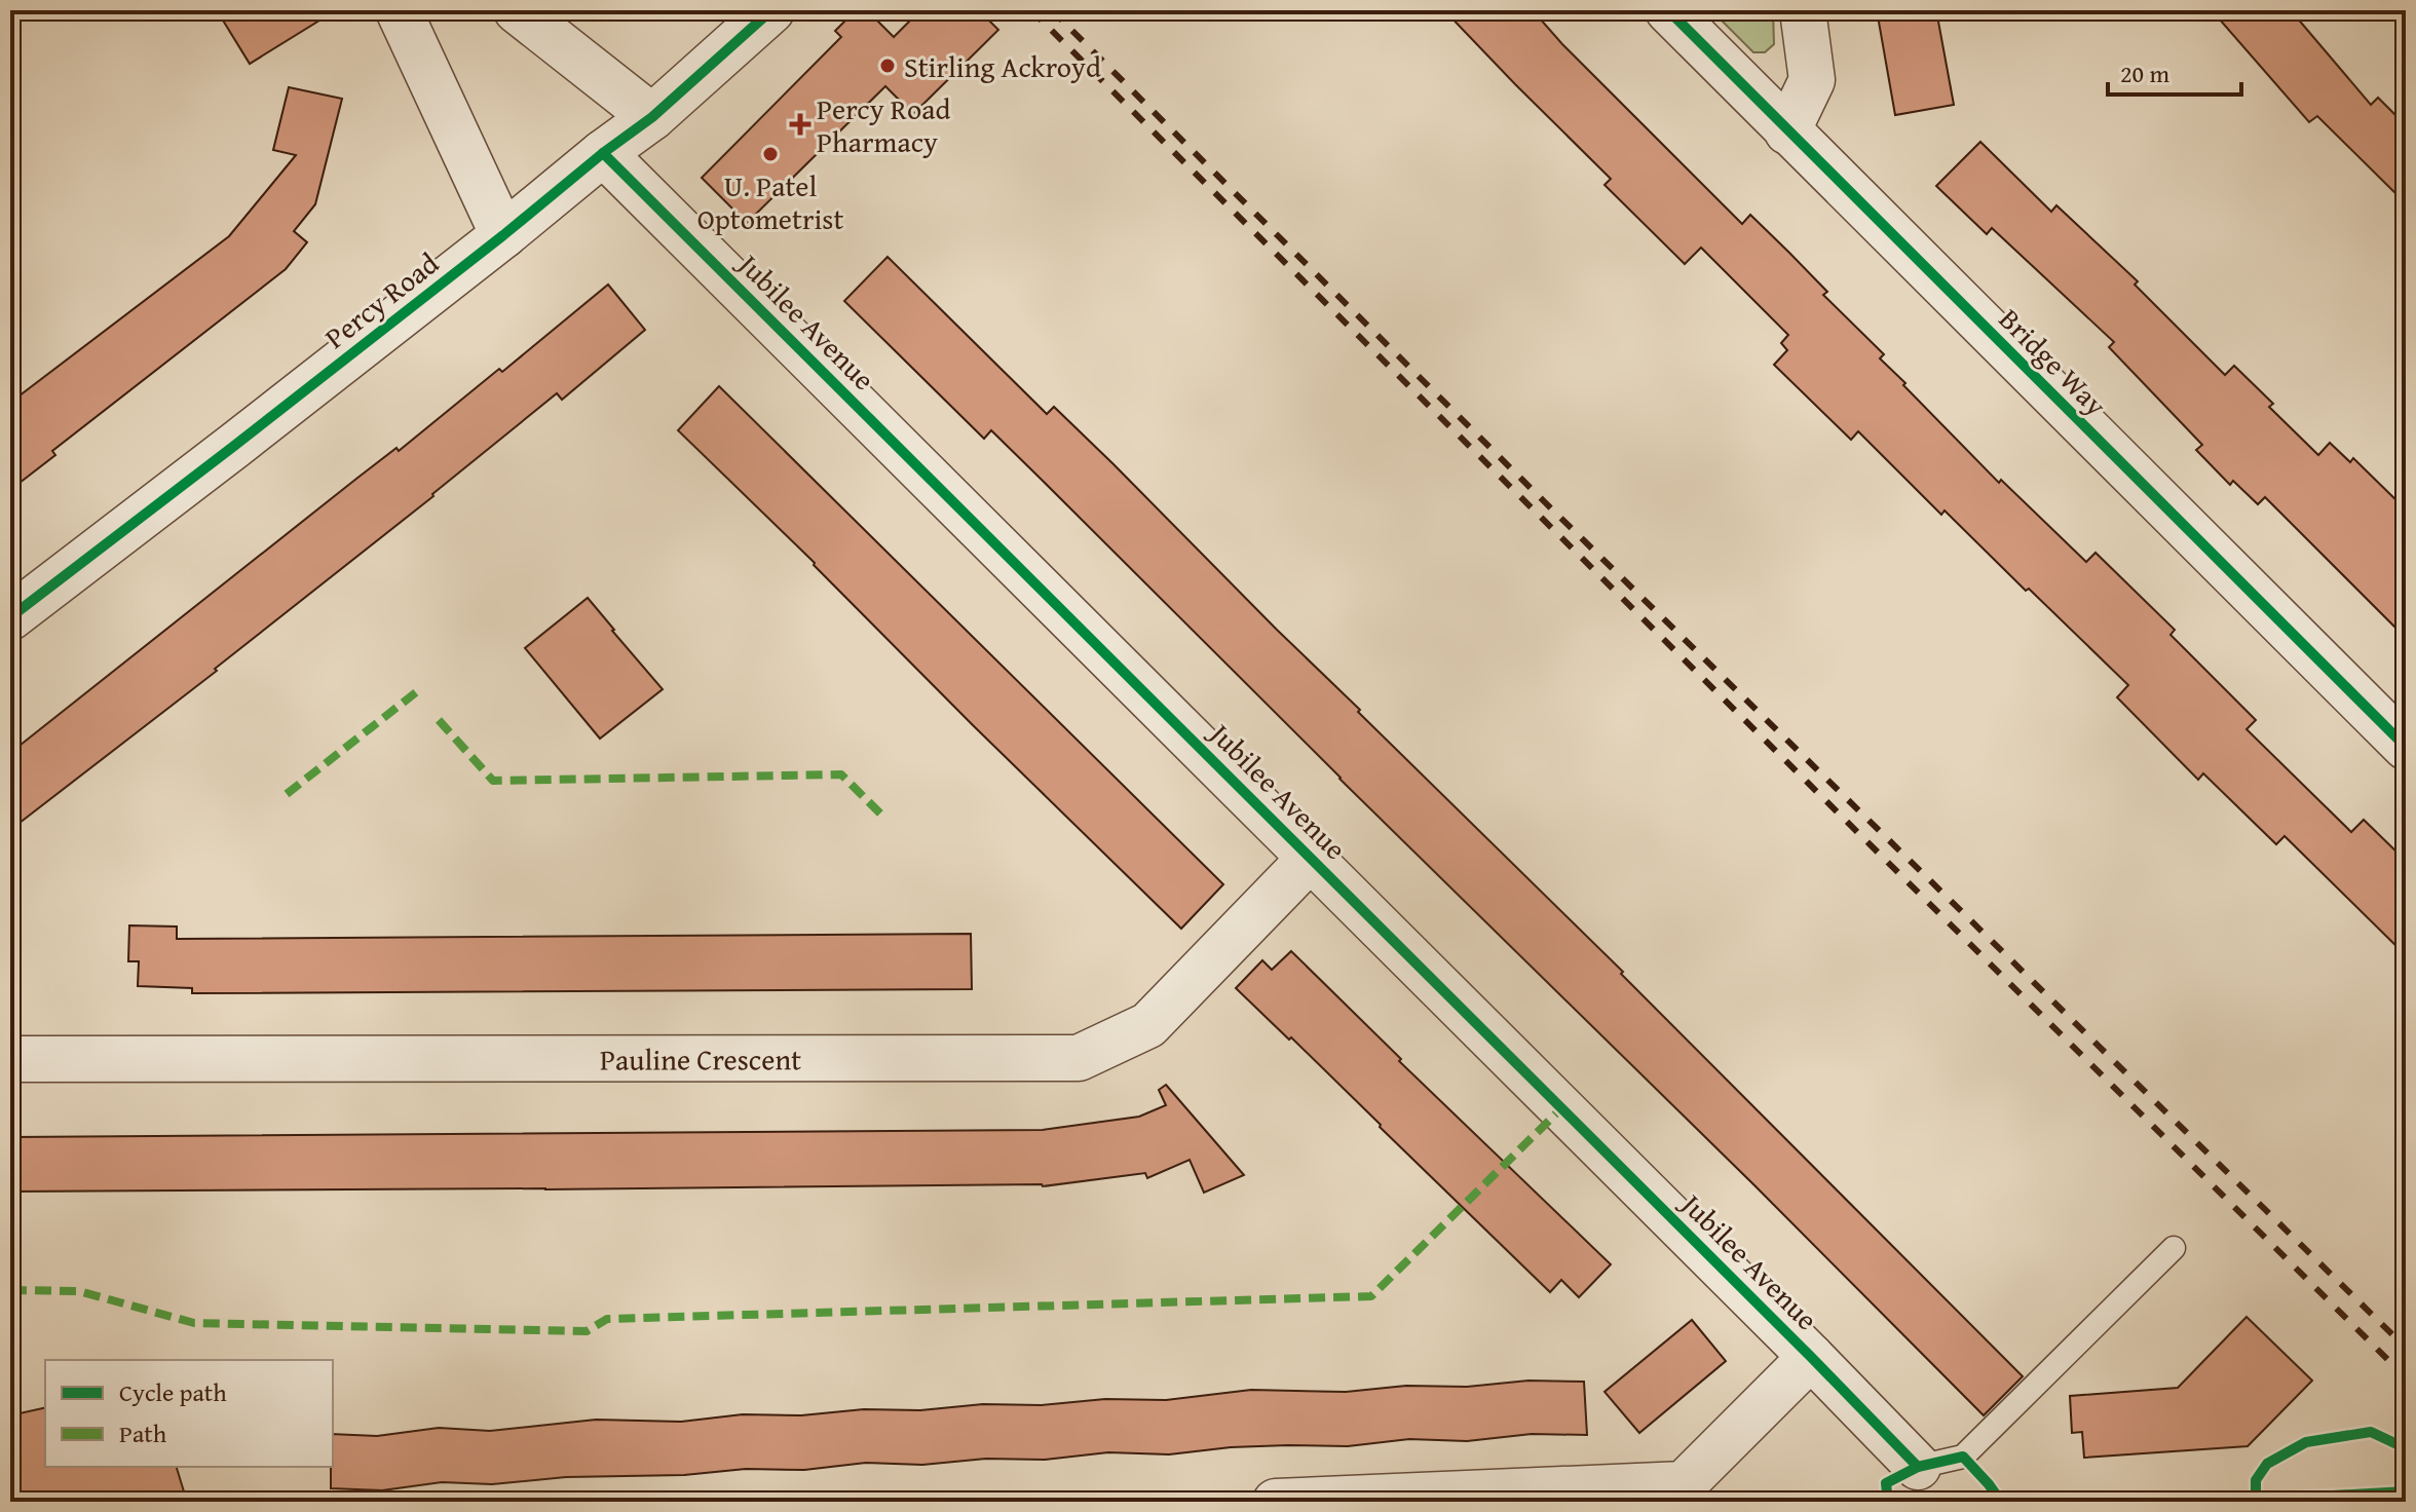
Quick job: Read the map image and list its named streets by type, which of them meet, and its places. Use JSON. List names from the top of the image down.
{
  "streets": {
    "street": [
      "Percy Road",
      "Jubilee Avenue",
      "Bridge Way",
      "Pauline Crescent"
    ]
  },
  "crossings": [
    ["Percy Road", "Jubilee Avenue"],
    ["Jubilee Avenue", "Pauline Crescent"]
  ],
  "places": {
    "other": ["Stirling Ackroyd", "U. Patel Optometrist"],
    "health": ["Percy Road Pharmacy"]
  },
  "legend": ["Cycle path", "Path"],
  "scale_bar": "20 m"
}
